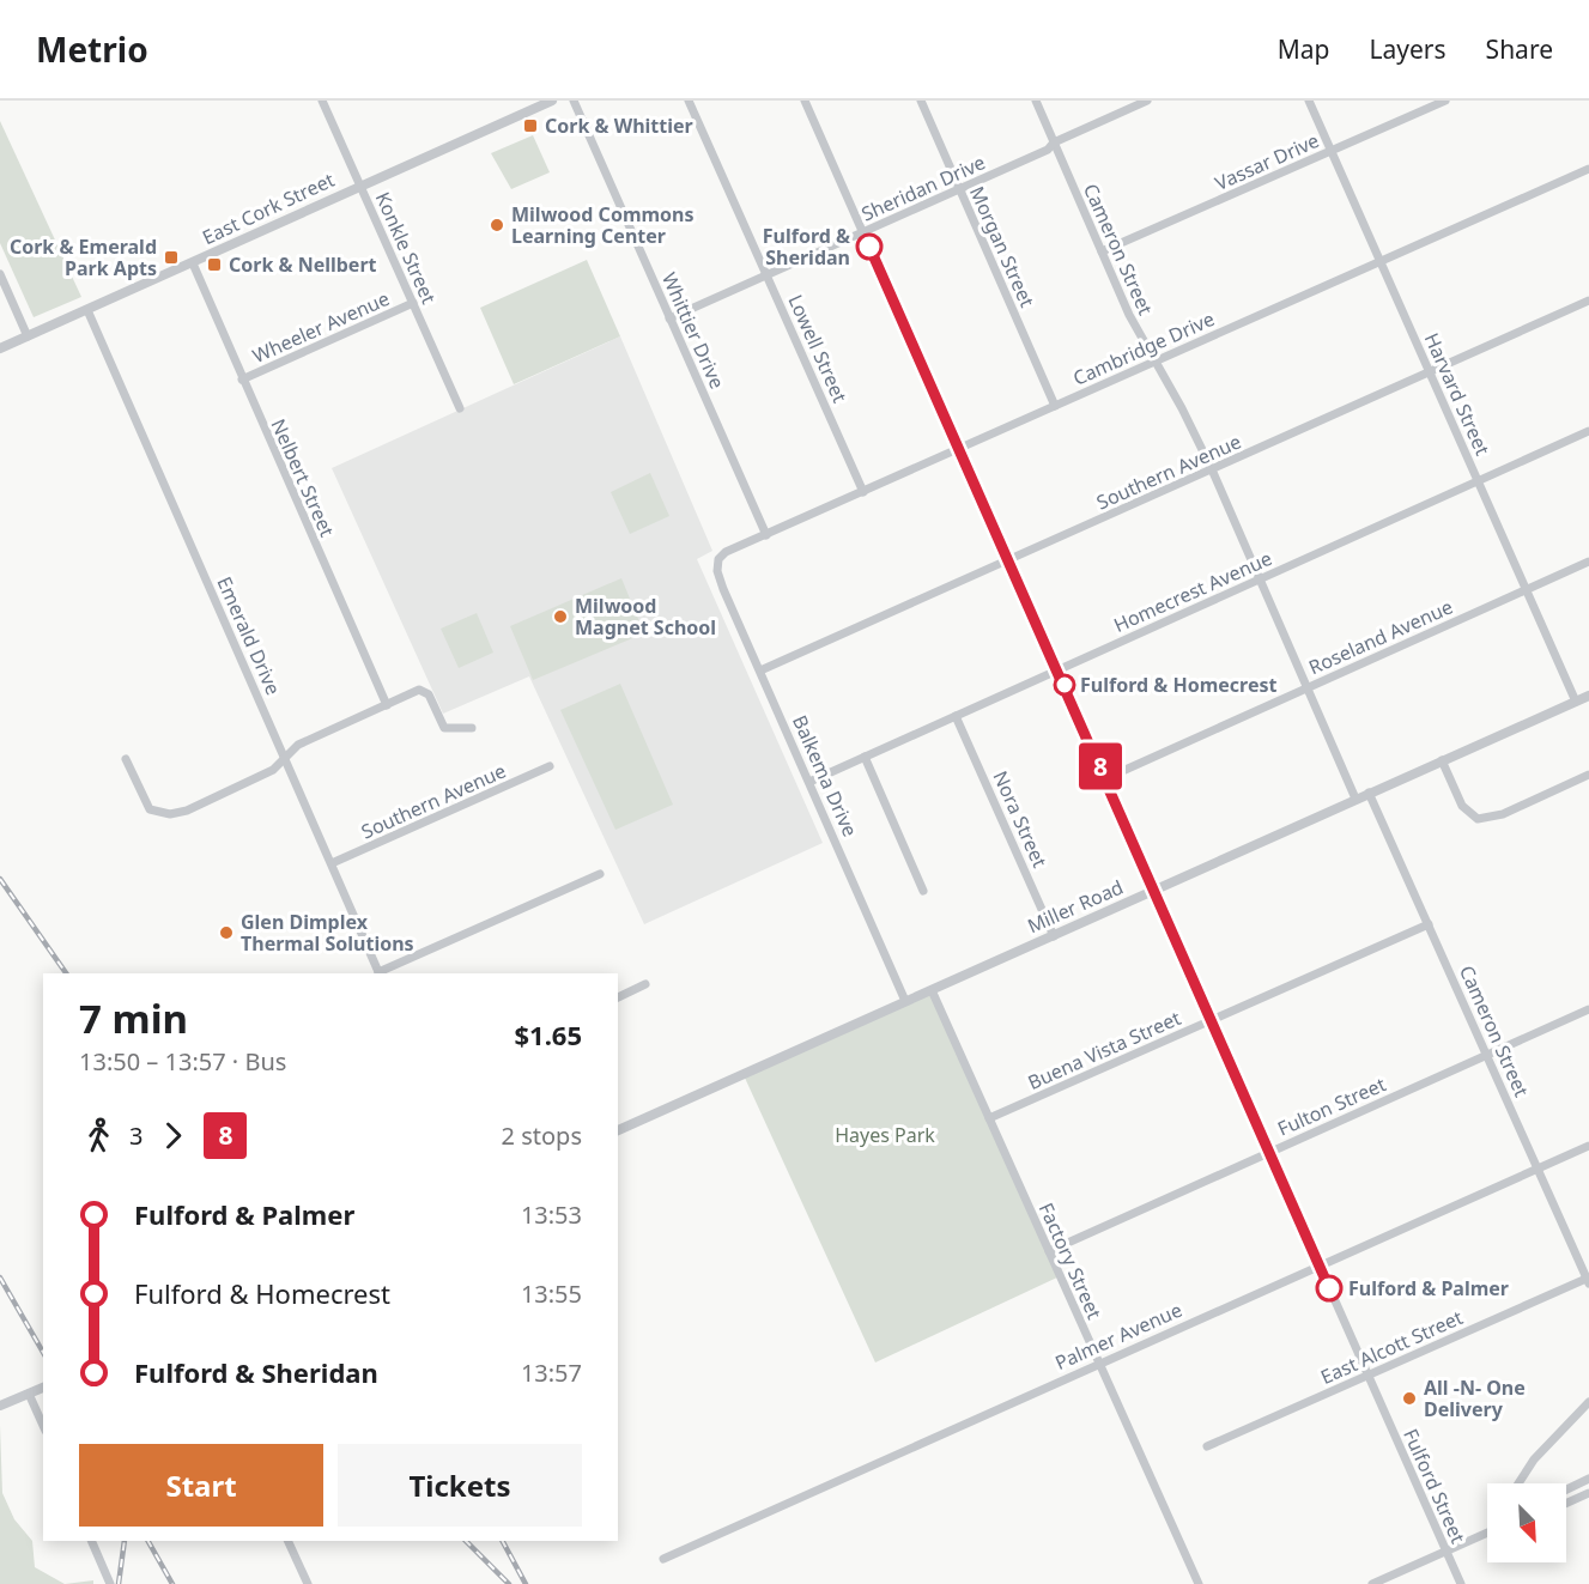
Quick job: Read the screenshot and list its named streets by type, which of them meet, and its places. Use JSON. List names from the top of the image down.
{
  "streets": {
    "street": [
      "Vassar Drive",
      "Sheridan Drive",
      "East Cork Street",
      "Morgan Street",
      "Konkle Street",
      "Cameron Street",
      "Wheeler Avenue",
      "Whittier Drive",
      "Lowell Street",
      "Cambridge Drive",
      "Harvard Street",
      "Southern Avenue",
      "Nelbert Street",
      "Homecrest Avenue",
      "Emerald Drive",
      "Roseland Avenue",
      "Balkema Drive",
      "Nora Street",
      "Miller Road",
      "Buena Vista Street",
      "Fulton Street",
      "Factory Street",
      "Palmer Avenue",
      "East Alcott Street",
      "Fulford Street"
    ]
  },
  "crossings": [
    ["Vassar Drive", "Cameron Street"],
    ["Vassar Drive", "Harvard Street"],
    ["Sheridan Drive", "Morgan Street"],
    ["Sheridan Drive", "Cameron Street"],
    ["Sheridan Drive", "Whittier Drive"],
    ["Sheridan Drive", "Lowell Street"],
    ["Sheridan Drive", "Fulford Street"],
    ["East Cork Street", "Konkle Street"],
    ["East Cork Street", "Nelbert Street"],
    ["East Cork Street", "Emerald Drive"],
    ["Morgan Street", "Cambridge Drive"],
    ["Konkle Street", "Wheeler Avenue"],
    ["Cameron Street", "Cambridge Drive"],
    ["Cameron Street", "Southern Avenue"],
    ["Cameron Street", "Homecrest Avenue"],
    ["Cameron Street", "Roseland Avenue"],
    ["Cameron Street", "Miller Road"],
    ["Cameron Street", "Buena Vista Street"],
    ["Cameron Street", "Fulton Street"],
    ["Cameron Street", "Palmer Avenue"],
    ["Cameron Street", "East Alcott Street"],
    ["Wheeler Avenue", "Nelbert Street"],
    ["Whittier Drive", "Cambridge Drive"],
    ["Lowell Street", "Cambridge Drive"],
    ["Cambridge Drive", "Harvard Street"],
    ["Cambridge Drive", "Balkema Drive"],
    ["Cambridge Drive", "Fulford Street"],
    ["Harvard Street", "Southern Avenue"],
    ["Harvard Street", "Homecrest Avenue"],
    ["Harvard Street", "Roseland Avenue"],
    ["Harvard Street", "Miller Road"],
    ["Southern Avenue", "Emerald Drive"],
    ["Southern Avenue", "Balkema Drive"],
    ["Southern Avenue", "Fulford Street"],
    ["Homecrest Avenue", "Balkema Drive"],
    ["Homecrest Avenue", "Nora Street"],
    ["Homecrest Avenue", "Fulford Street"],
    ["Roseland Avenue", "Fulford Street"],
    ["Balkema Drive", "Miller Road"],
    ["Nora Street", "Miller Road"],
    ["Miller Road", "Factory Street"],
    ["Miller Road", "Fulford Street"],
    ["Buena Vista Street", "Factory Street"],
    ["Buena Vista Street", "Fulford Street"],
    ["Fulton Street", "Factory Street"],
    ["Fulton Street", "Fulford Street"],
    ["Factory Street", "Palmer Avenue"],
    ["Palmer Avenue", "Fulford Street"],
    ["East Alcott Street", "Fulford Street"]
  ],
  "parks": ["Hayes Park"],
  "places": {
    "transit": ["Cork & Whittier", "Cork & Emerald Park Apts", "Cork & Nellbert"],
    "other": [
      "Milwood Commons Learning Center",
      "Fulford & Sheridan",
      "Milwood Magnet School",
      "Fulford & Homecrest",
      "Glen Dimplex Thermal Solutions",
      "Fulford & Palmer",
      "All -N- One Delivery"
    ]
  },
  "lines": ["bus line 8"],
  "north": "bottom right",
  "page": {
    "header": "Metrio",
    "nav": ["Map", "Layers", "Share"],
    "on_map": "8",
    "heading": ["7 min", "13:50 – 13:57 · Bus", "$1.65"],
    "legs": ["3", "8", "2 stops"],
    "list": [
      {
        "name": "Fulford & Palmer",
        "value": "13:53"
      },
      {
        "name": "Fulford & Homecrest",
        "value": "13:55"
      },
      {
        "name": "Fulford & Sheridan",
        "value": "13:57"
      }
    ],
    "buttons": ["Start", "Tickets"]
  }
}
